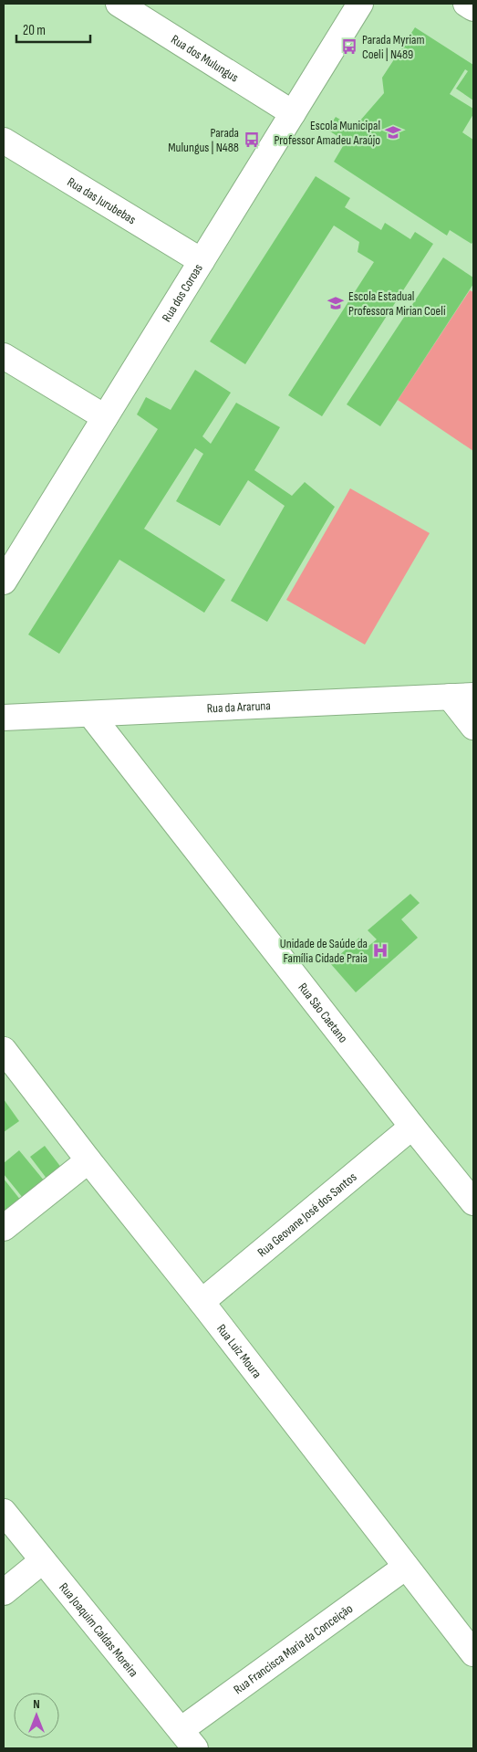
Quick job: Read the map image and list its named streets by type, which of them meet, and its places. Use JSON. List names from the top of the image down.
{
  "streets": {
    "street": [
      "Rua dos Mulungus",
      "Rua das Jurubebas",
      "Rua dos Coroas",
      "Rua da Araruna",
      "Rua São Caetano",
      "Rua Geovane José dos Santos",
      "Rua Luiz Moura",
      "Rua Joaquim Caldas Moreira",
      "Rua Francisca Maria da Conceição"
    ]
  },
  "crossings": [
    ["Rua dos Mulungus", "Rua dos Coroas"],
    ["Rua das Jurubebas", "Rua dos Coroas"],
    ["Rua da Araruna", "Rua São Caetano"],
    ["Rua São Caetano", "Rua Geovane José dos Santos"],
    ["Rua Geovane José dos Santos", "Rua Luiz Moura"],
    ["Rua Luiz Moura", "Rua Francisca Maria da Conceição"],
    ["Rua Joaquim Caldas Moreira", "Rua Francisca Maria da Conceição"]
  ],
  "places": {
    "bus stop": ["Parada Myriam Coeli | N489", "Parada Mulungus | N488"],
    "school or university": ["Escola Municipal Professor Amadeu Araújo", "Escola Estadual Professora Mirian Coeli"],
    "hospital": ["Unidade de Saúde da Família Cidade Praia"]
  },
  "scale_bar": "20 m",
  "north": "top"
}
